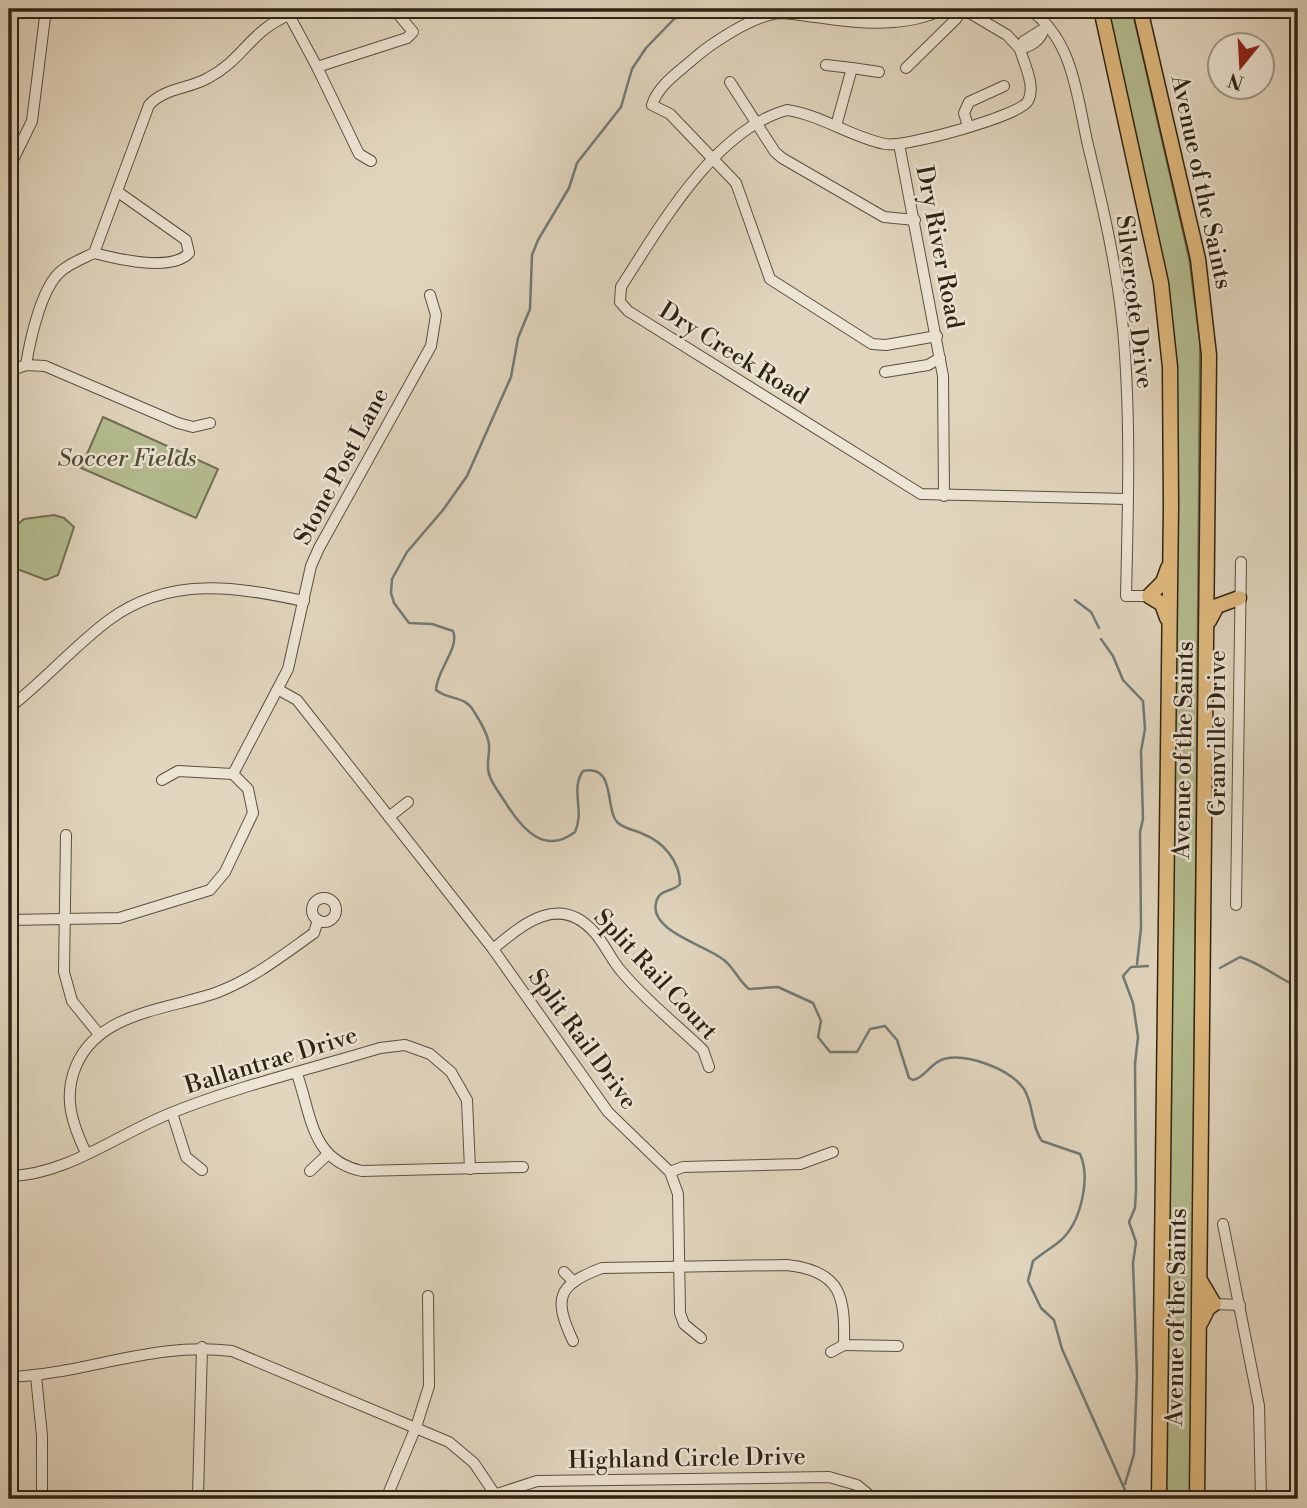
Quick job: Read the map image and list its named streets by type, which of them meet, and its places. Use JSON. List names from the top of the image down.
{
  "streets": {
    "highway": ["Avenue of the Saints"],
    "street": [
      "Dry River Road",
      "Silvercote Drive",
      "Dry Creek Road",
      "Stone Post Lane",
      "Granville Drive",
      "Split Rail Court",
      "Split Rail Drive",
      "Ballantrae Drive",
      "Highland Circle Drive"
    ]
  },
  "crossings": [
    ["Dry River Road", "Dry Creek Road"],
    ["Silvercote Drive", "Dry Creek Road"],
    ["Stone Post Lane", "Split Rail Drive"],
    ["Split Rail Court", "Split Rail Drive"]
  ],
  "parks": ["Soccer Fields"],
  "north": "bottom"
}
